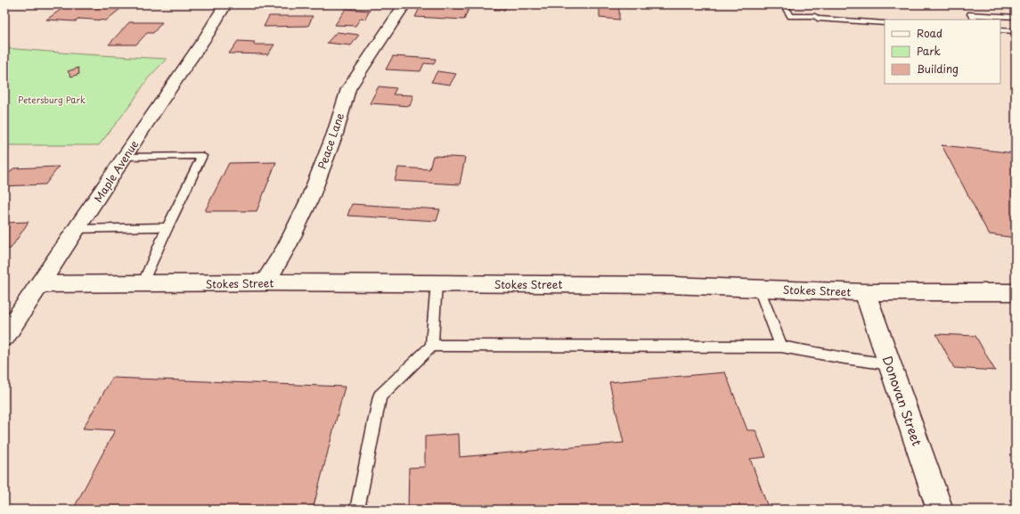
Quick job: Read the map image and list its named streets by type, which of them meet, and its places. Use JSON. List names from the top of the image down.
{
  "streets": {
    "street": [
      "Peace Lane",
      "Maple Avenue",
      "Stokes Street",
      "Donovan Street"
    ]
  },
  "crossings": [
    ["Peace Lane", "Stokes Street"],
    ["Maple Avenue", "Stokes Street"],
    ["Stokes Street", "Donovan Street"]
  ],
  "parks": ["Petersburg Park"],
  "legend": ["Road", "Park", "Building"]
}
